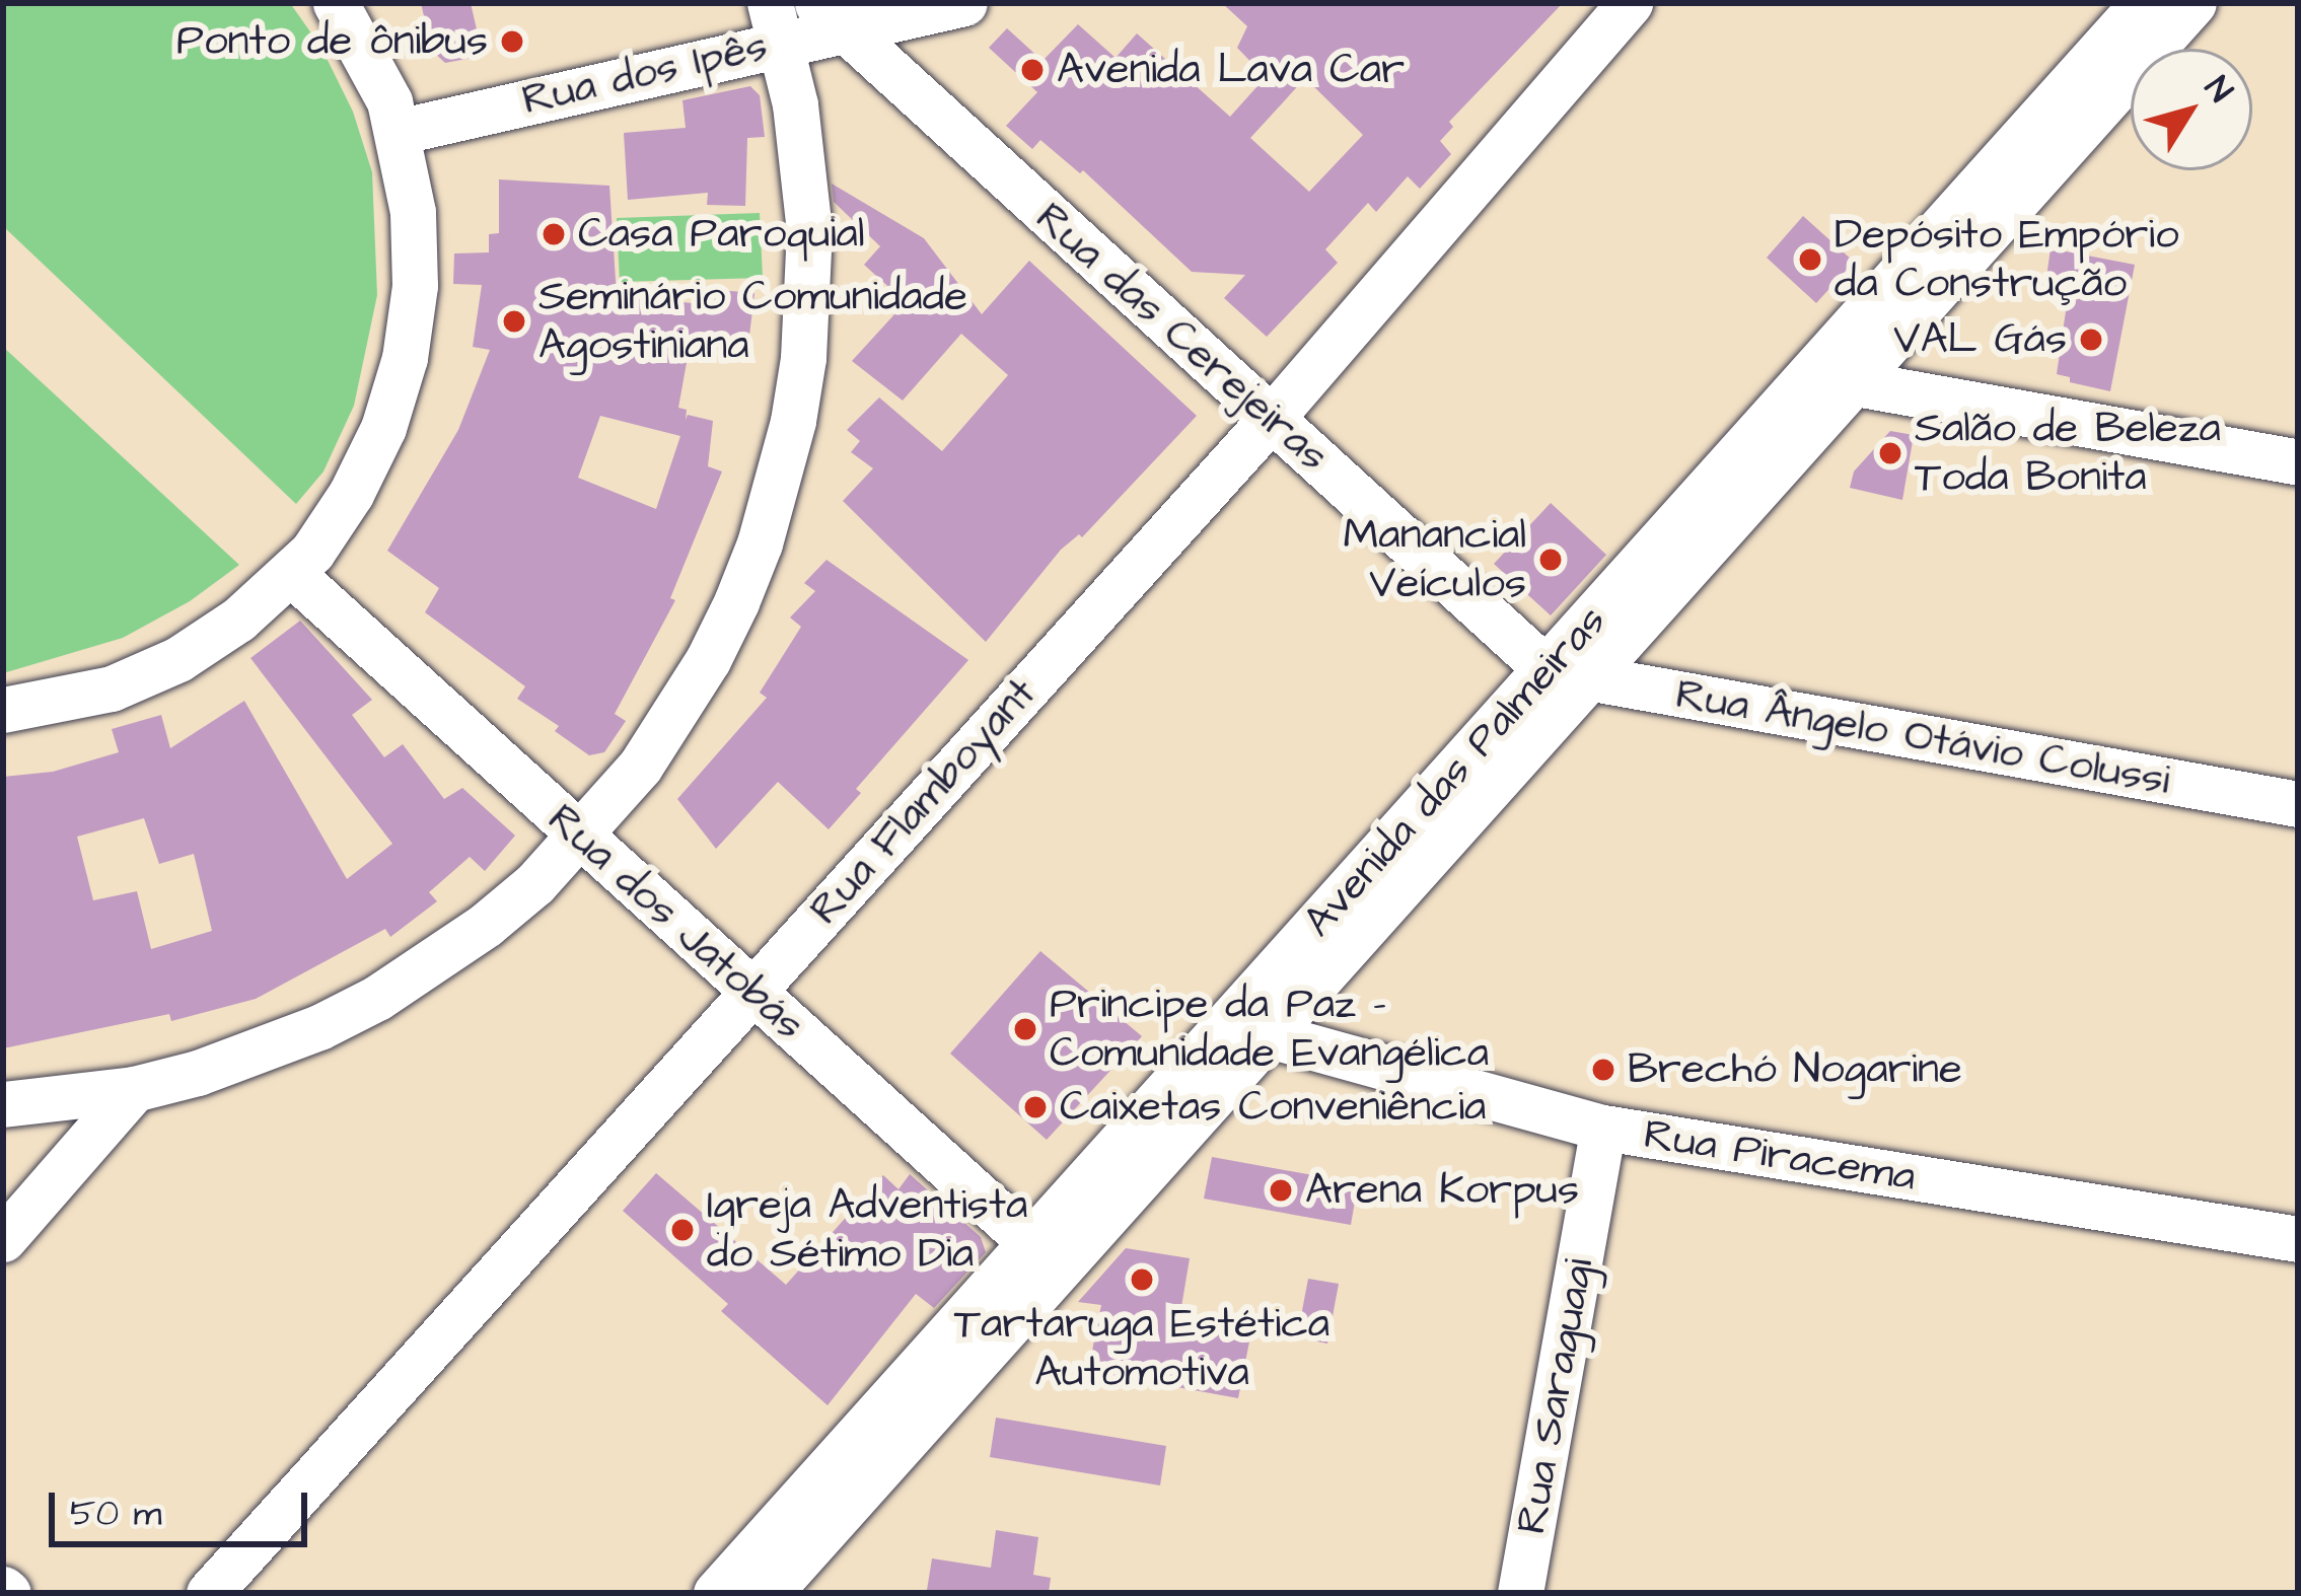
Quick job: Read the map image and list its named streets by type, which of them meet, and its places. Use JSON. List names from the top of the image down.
{
  "streets": {
    "street": [
      "Rua dos Ipês",
      "Rua das Cerejeiras",
      "Rua Ângelo Otávio Colussi",
      "Avenida das Palmeiras",
      "Rua Flamboyant",
      "Rua dos Jatobás",
      "Rua Piracema",
      "Rua Saraguagi"
    ]
  },
  "crossings": [
    ["Rua dos Ipês", "Rua das Cerejeiras"],
    ["Rua das Cerejeiras", "Rua Ângelo Otávio Colussi"],
    ["Rua das Cerejeiras", "Avenida das Palmeiras"],
    ["Rua das Cerejeiras", "Rua Flamboyant"],
    ["Rua Ângelo Otávio Colussi", "Avenida das Palmeiras"],
    ["Avenida das Palmeiras", "Rua dos Jatobás"],
    ["Avenida das Palmeiras", "Rua Piracema"],
    ["Rua Flamboyant", "Rua dos Jatobás"],
    ["Rua Piracema", "Rua Saraguagi"]
  ],
  "places": [
    "Ponto de ônibus",
    "Avenida Lava Car",
    "Casa Paroquial",
    "Depósito Empório da Construção",
    "Seminário Comunidade Agostiniana",
    "VAL Gás",
    "Salão de Beleza Toda Bonita",
    "Manancial Veículos",
    "Principe da Paz - Comunidade Evangélica",
    "Brechó Nogarine",
    "Caixetas Conveniência",
    "Arena Korpus",
    "Igreja Adventista do Sétimo Dia",
    "Tartaruga Estética Automotiva"
  ],
  "scale_bar": "50 m",
  "north": "top right"
}
